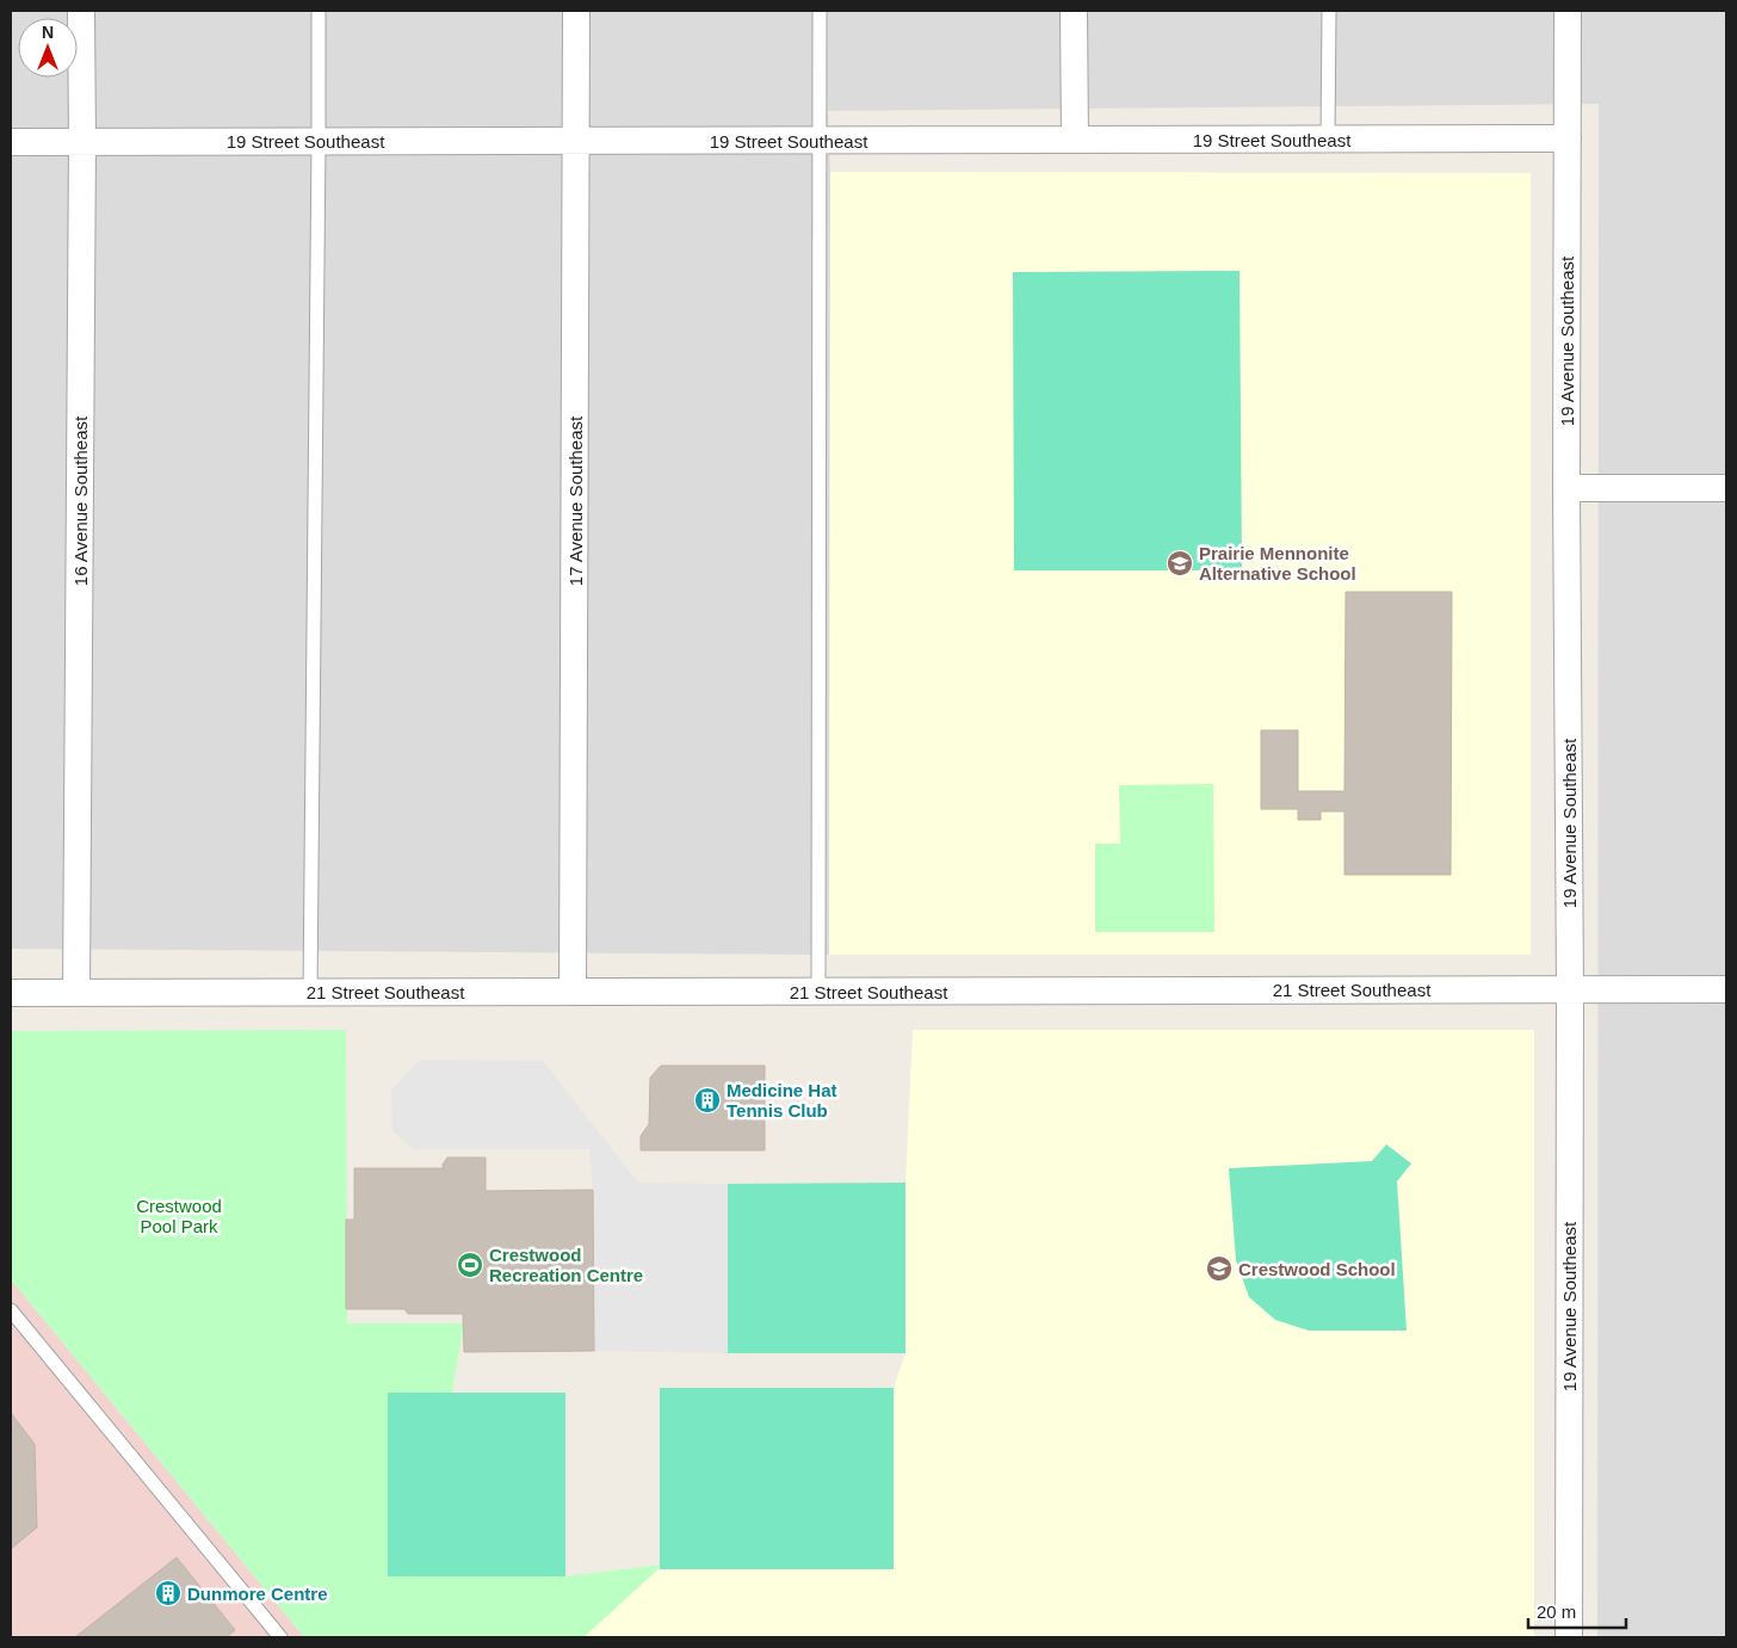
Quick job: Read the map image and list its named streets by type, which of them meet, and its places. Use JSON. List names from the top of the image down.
{
  "streets": {
    "street": [
      "19 Street Southeast",
      "19 Avenue Southeast",
      "16 Avenue Southeast",
      "17 Avenue Southeast",
      "21 Street Southeast"
    ]
  },
  "crossings": [
    ["19 Street Southeast", "19 Avenue Southeast"],
    ["19 Street Southeast", "16 Avenue Southeast"],
    ["19 Street Southeast", "17 Avenue Southeast"],
    ["19 Avenue Southeast", "21 Street Southeast"],
    ["16 Avenue Southeast", "21 Street Southeast"],
    ["17 Avenue Southeast", "21 Street Southeast"]
  ],
  "parks": ["Crestwood Pool Park"],
  "places": {
    "school or university": ["Prairie Mennonite Alternative School", "Crestwood School"],
    "building": ["Medicine Hat Tennis Club", "Dunmore Centre"],
    "sports": ["Crestwood Recreation Centre"]
  },
  "scale_bar": "20 m",
  "north": "top"
}
